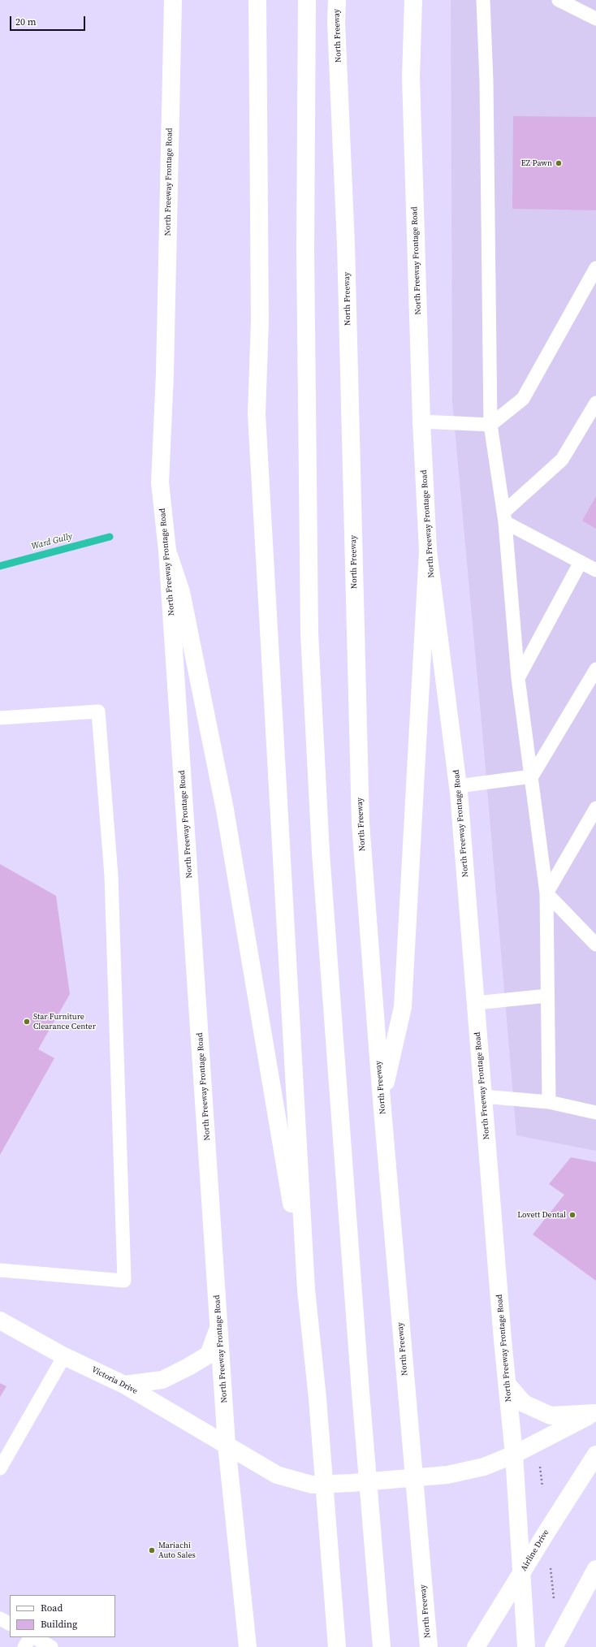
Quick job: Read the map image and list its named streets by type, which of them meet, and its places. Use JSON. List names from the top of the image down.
{
  "streets": {
    "main road": [
      "North Freeway",
      "North Freeway Frontage Road",
      "Victoria Drive",
      "Airline Drive"
    ]
  },
  "crossings": [
    ["North Freeway Frontage Road", "Victoria Drive"],
    ["North Freeway Frontage Road", "Airline Drive"]
  ],
  "water": ["Ward Gully"],
  "places": [
    "EZ Pawn",
    "Star Furniture Clearance Center",
    "Lovett Dental",
    "Mariachi Auto Sales"
  ],
  "legend": ["Road", "Building"],
  "scale_bar": "20 m"
}
